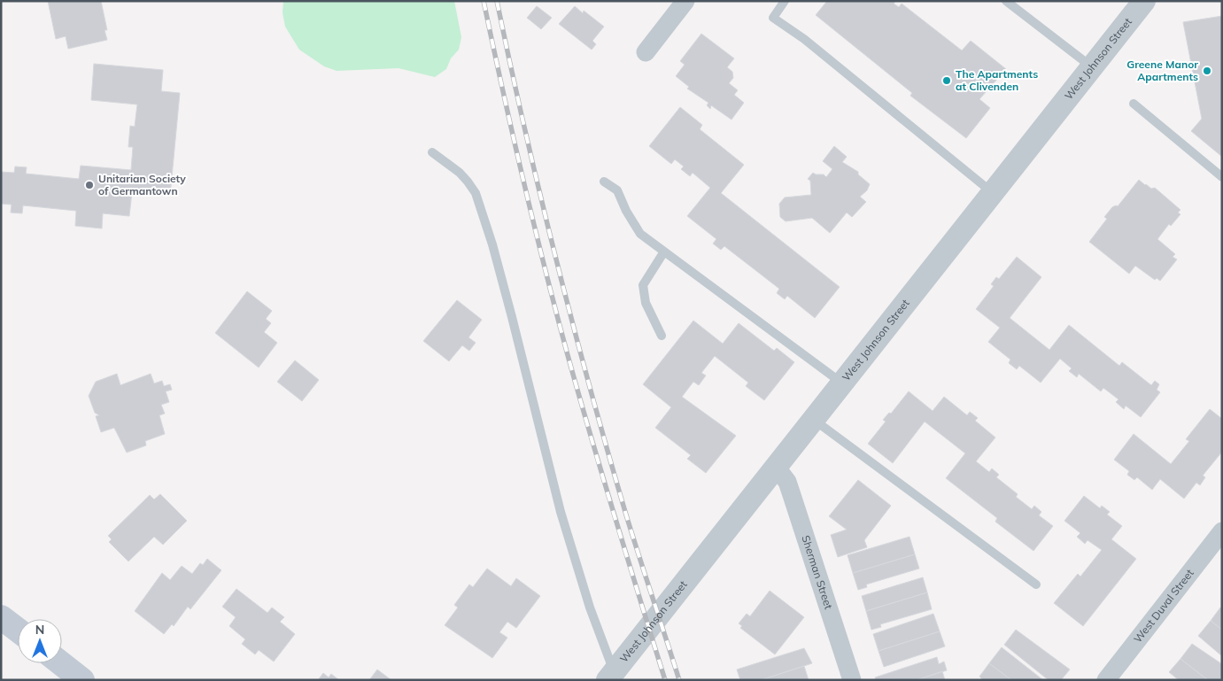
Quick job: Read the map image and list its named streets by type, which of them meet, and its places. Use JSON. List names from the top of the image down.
{
  "streets": {
    "street": ["West Johnson Street", "Sherman Street", "West Duval Street"]
  },
  "crossings": [
    ["West Johnson Street", "Sherman Street"]
  ],
  "places": ["Greene Manor Apartments", "The Apartments at Clivenden", "Unitarian Society of Germantown"],
  "north": "top"
}
